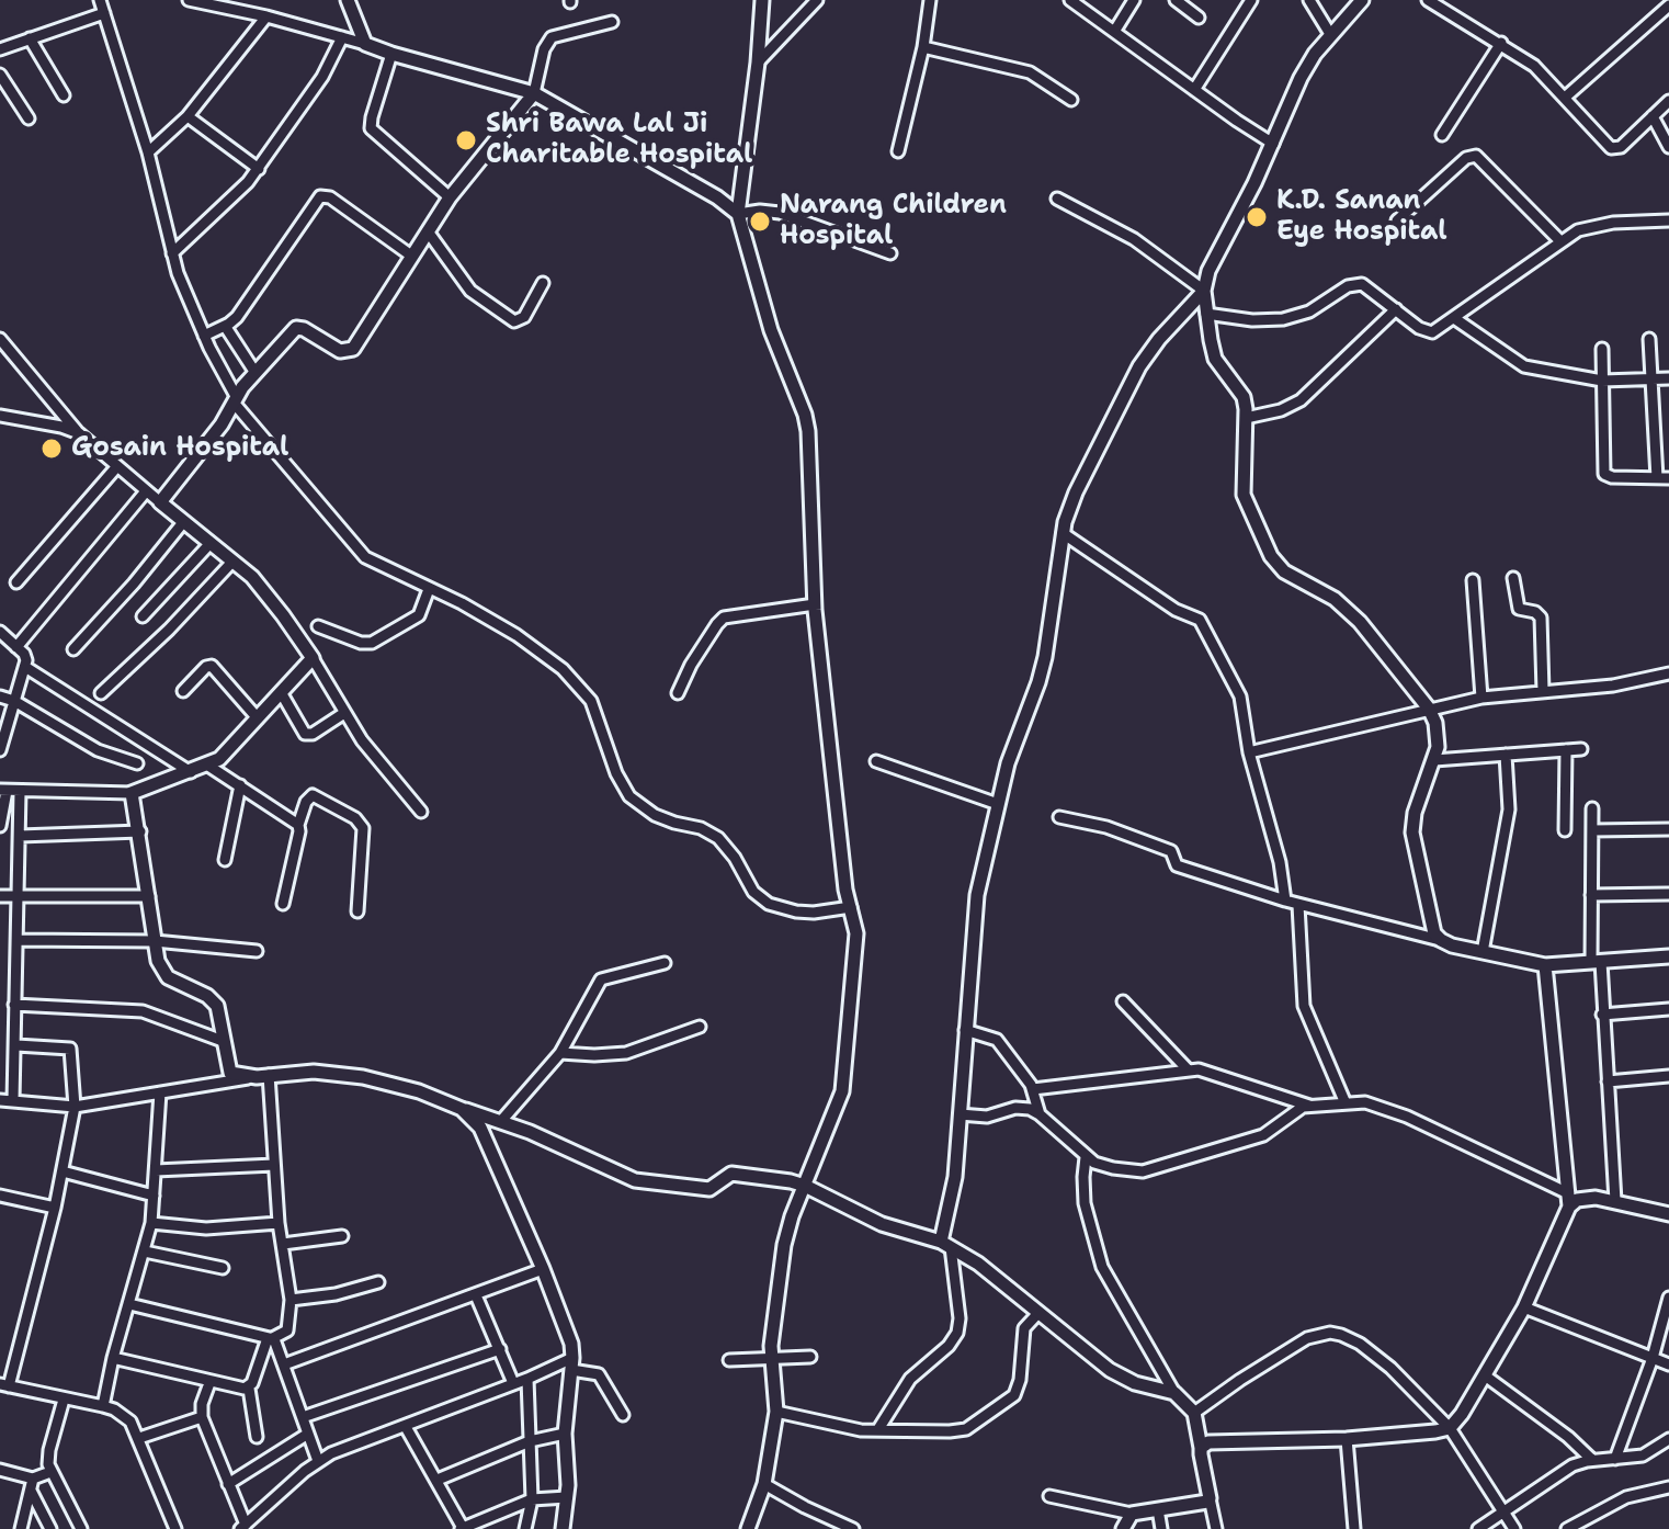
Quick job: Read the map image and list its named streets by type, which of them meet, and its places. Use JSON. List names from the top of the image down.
{
  "places": [
    "Shri Bawa Lal Ji Charitable Hospital",
    "K.D. Sanan Eye Hospital",
    "Narang Children Hospital",
    "Gosain Hospital"
  ]
}
